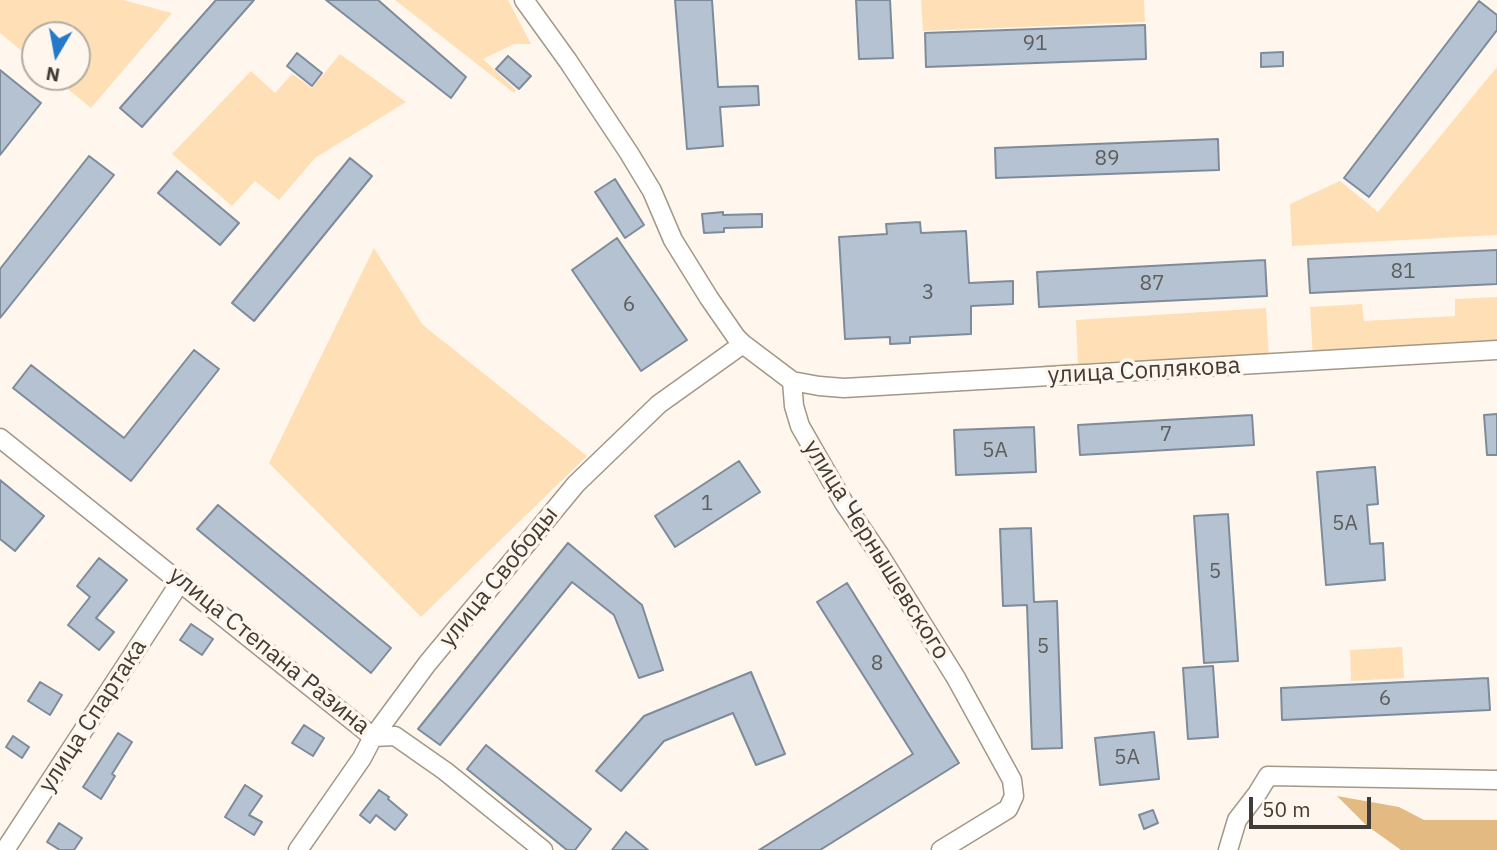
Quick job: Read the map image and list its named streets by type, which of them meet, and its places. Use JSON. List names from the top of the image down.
{
  "streets": {
    "street": [
      "улица Соплякова",
      "улица Чернышевского",
      "улица Свободы",
      "улица Степана Разина",
      "улица Спартака"
    ]
  },
  "crossings": [
    ["улица Соплякова", "улица Чернышевского"],
    ["улица Свободы", "улица Степана Разина"],
    ["улица Степана Разина", "улица Спартака"]
  ],
  "house_numbers": [
    "91",
    "89",
    "81",
    "87",
    "3",
    "6",
    "7",
    "5А",
    "1",
    "5А",
    "5",
    "5",
    "8",
    "6",
    "5А"
  ],
  "scale_bar": "50 m",
  "north": "bottom"
}
